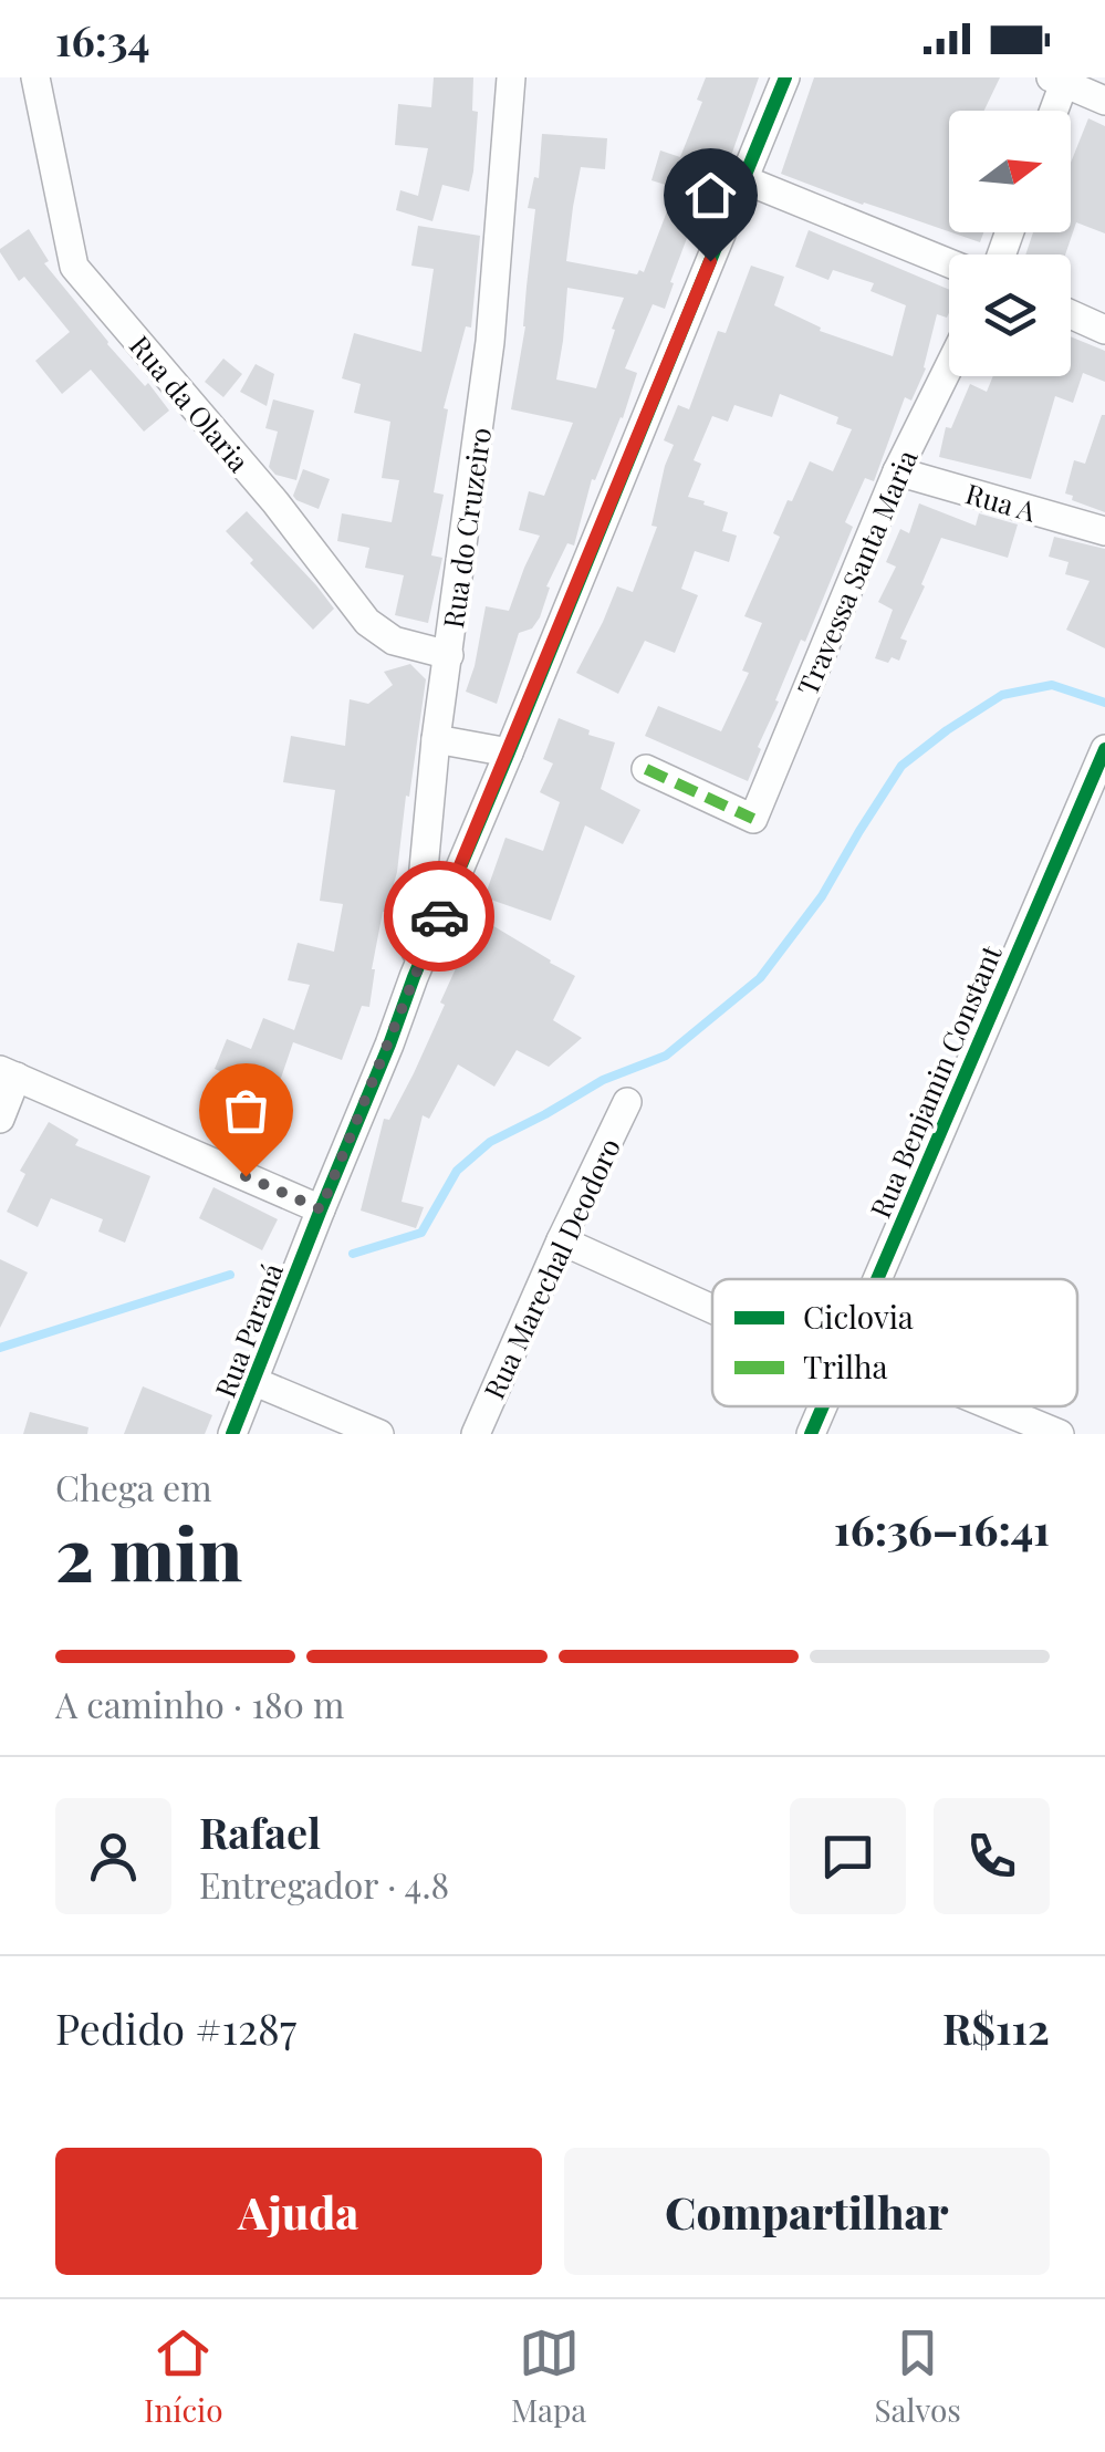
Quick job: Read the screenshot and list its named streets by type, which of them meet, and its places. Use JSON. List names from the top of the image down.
{
  "streets": {
    "street": [
      "Rua da Olaria",
      "Rua A",
      "Rua do Cruzeiro",
      "Travessa Santa Maria",
      "Rua Benjamin Constant",
      "Rua Marechal Deodoro",
      "Rua Paraná"
    ]
  },
  "crossings": [
    ["Rua da Olaria", "Rua do Cruzeiro"],
    ["Rua A", "Travessa Santa Maria"],
    ["Rua do Cruzeiro", "Rua Paraná"]
  ],
  "legend": ["Ciclovia", "Trilha"],
  "north": "right",
  "page": {
    "status": "16:34",
    "heading": ["2 min", "Chega em", "16:36–16:41"],
    "panel": [
      "Rafael",
      "Entregador · 4.8",
      "Pedido #1287",
      "R$112"
    ],
    "bar": "A caminho · 180 m",
    "buttons": ["Ajuda", "Compartilhar"],
    "tabs": ["Início", "Mapa", "Salvos"]
  }
}
